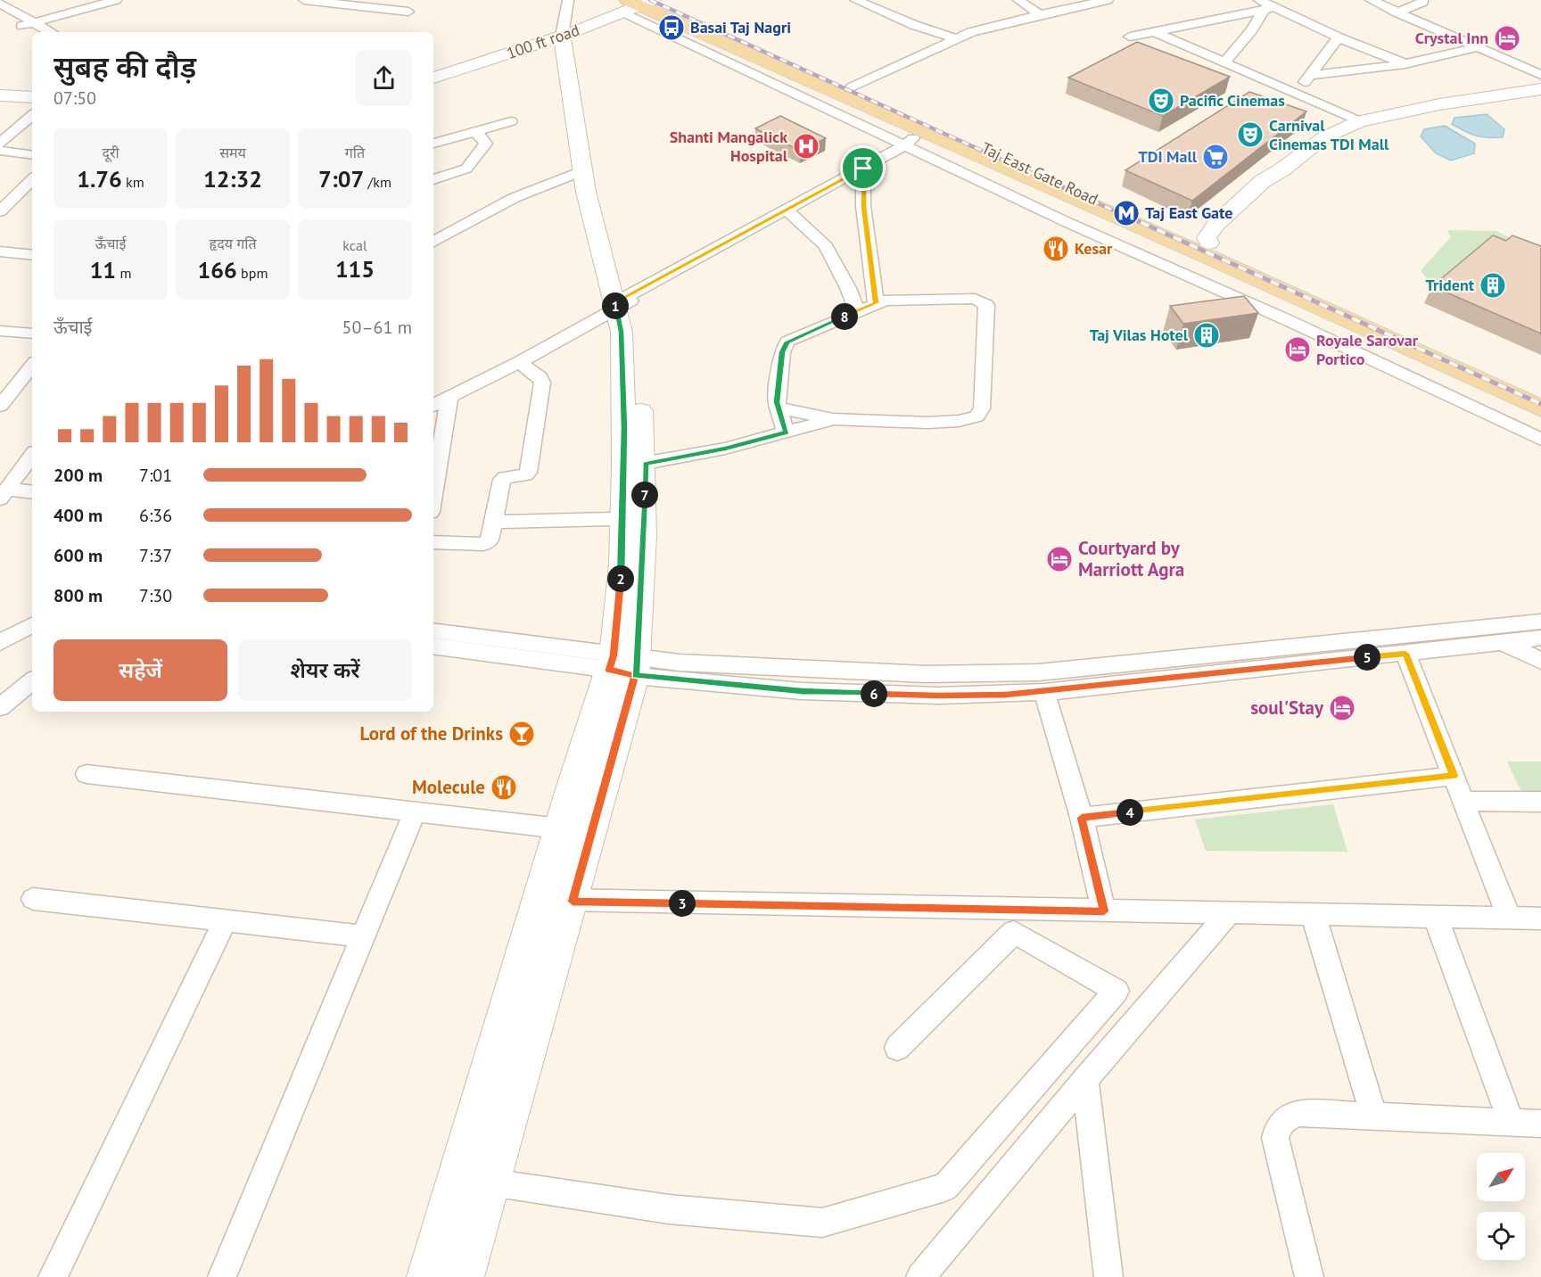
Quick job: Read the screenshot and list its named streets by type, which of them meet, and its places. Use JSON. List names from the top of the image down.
{
  "streets": {
    "main road": ["Taj East Gate Road"],
    "street": ["100 ft road"]
  },
  "crossings": [
    ["100 ft road", "Taj East Gate Road"]
  ],
  "places": {
    "bus stop": ["Basai Taj Nagri"],
    "hotel": [
      "Crystal Inn",
      "Royale Sarovar Portico",
      "Courtyard by Marriott Agra",
      "soul'Stay"
    ],
    "theatre": ["Pacific Cinemas", "Carnival Cinemas TDI Mall"],
    "hospital": ["Shanti Mangalick Hospital"],
    "supermarket": ["TDI Mall"],
    "metro station": ["Taj East Gate"],
    "restaurant": ["Kesar", "Molecule"],
    "building": ["Trident", "Taj Vilas Hotel"],
    "bar": ["Lord of the Drinks"]
  },
  "north": "top right",
  "page": {
    "heading": ["सुबह की दौड़", "07:50"],
    "stats": [
      ["दूरी", "1.76 km"],
      ["समय", "12:32"],
      ["गति", "7:07 /km"],
      ["ऊँचाई", "11 m"],
      ["हृदय गति", "166 bpm"],
      ["kcal", "115"]
    ],
    "pins": [
      "1",
      "8",
      "7",
      "2",
      "5",
      "6",
      "4",
      "3"
    ],
    "chart": ["ऊँचाई", "50–61 m"],
    "list": [
      {
        "name": "200 m",
        "note": "7:01"
      },
      {
        "name": "400 m",
        "note": "6:36"
      },
      {
        "name": "600 m",
        "note": "7:37"
      },
      {
        "name": "800 m",
        "note": "7:30"
      }
    ],
    "buttons": ["सहेजें", "शेयर करें"]
  }
}
